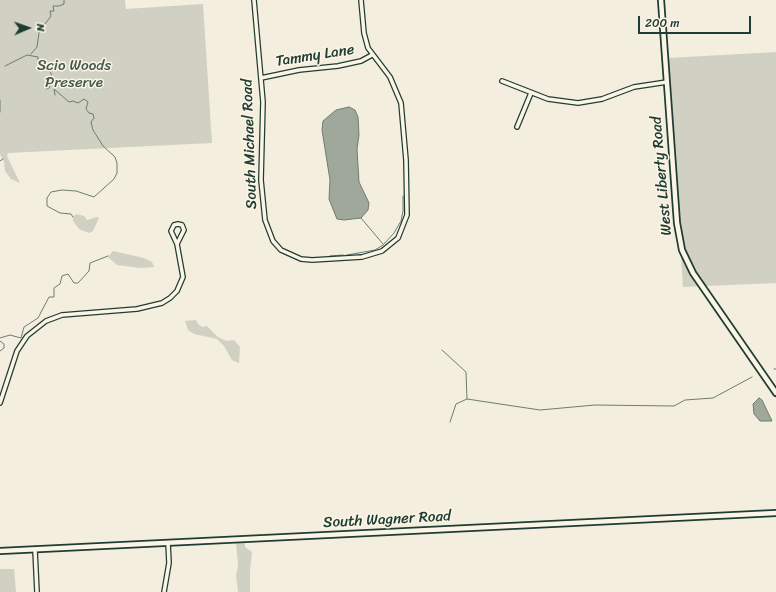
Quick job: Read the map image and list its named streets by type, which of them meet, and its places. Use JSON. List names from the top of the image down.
{
  "streets": {
    "main road": ["West Liberty Road", "South Wagner Road"],
    "street": ["Tammy Lane", "South Michael Road"]
  },
  "crossings": [
    ["Tammy Lane", "South Michael Road"]
  ],
  "parks": ["Scio Woods Preserve"],
  "scale_bar": "200 m",
  "north": "right"
}
